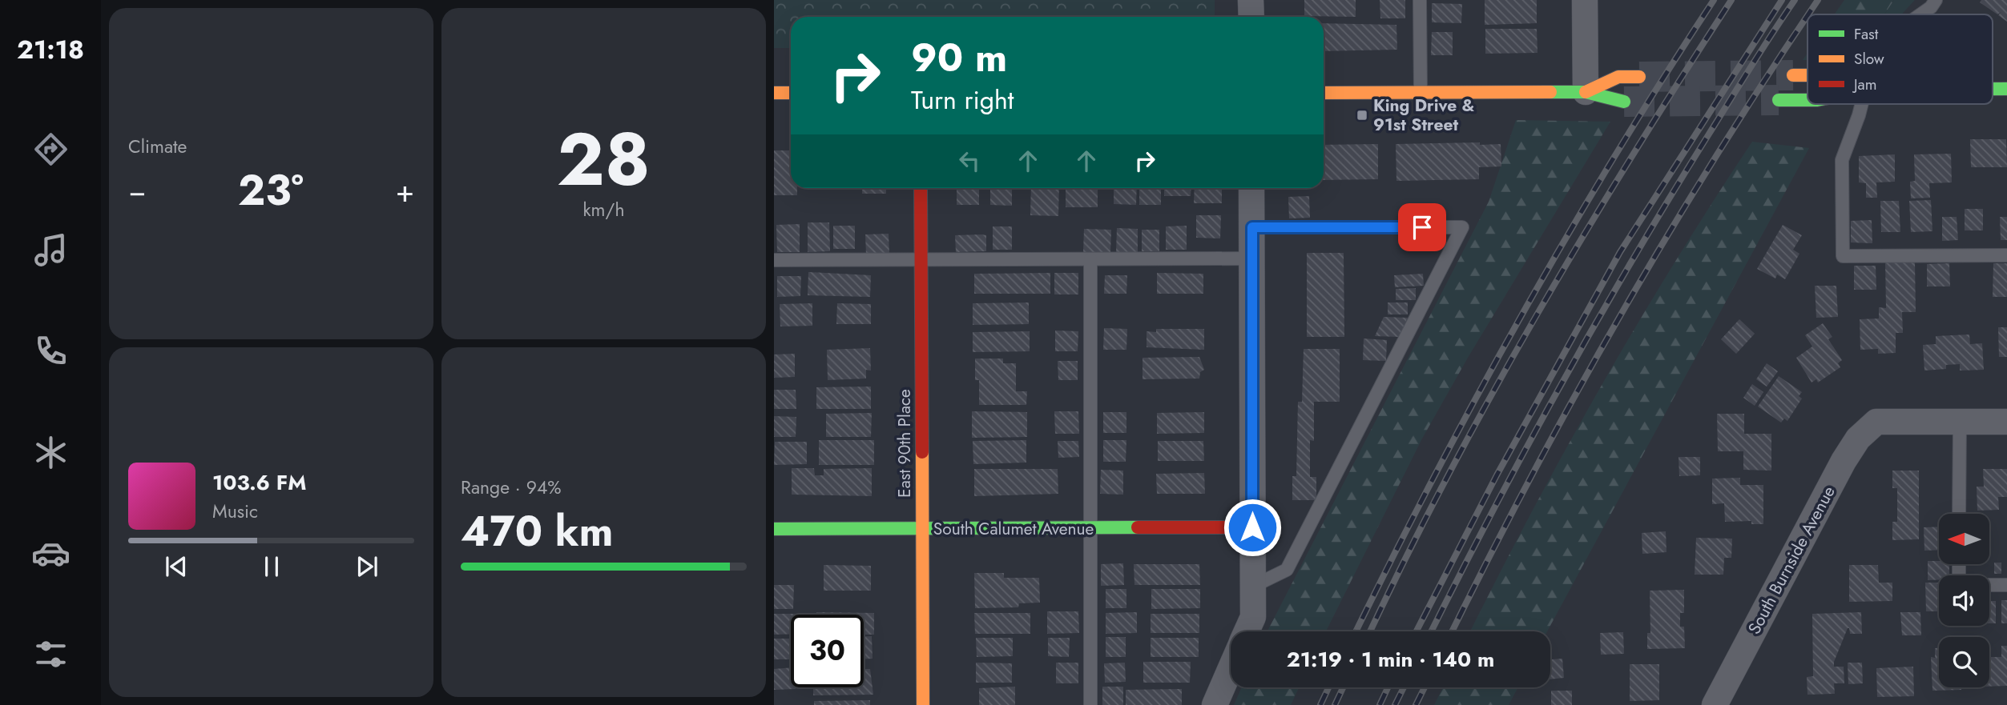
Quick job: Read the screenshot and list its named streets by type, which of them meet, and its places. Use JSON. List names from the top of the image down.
{
  "streets": {
    "street": ["East 90th Place", "South Calumet Avenue", "South Burnside Avenue"]
  },
  "crossings": [
    ["East 90th Place", "South Calumet Avenue"]
  ],
  "places": {
    "transit": ["King Drive & 91st Street"]
  },
  "legend": ["Fast", "Slow", "Jam"],
  "north": "left",
  "page": {
    "tabs": "21:18",
    "tile": [
      "Climate",
      ["28", "km/h"],
      ["Range · 94%", "470 km"]
    ],
    "turn": ["90 m", "Turn right"],
    "heat": ["−", "23°", "+"],
    "song": ["103.6 FM", "Music"],
    "limit": "30",
    "trip": "21:19 · 1 min · 140 m"
  }
}
